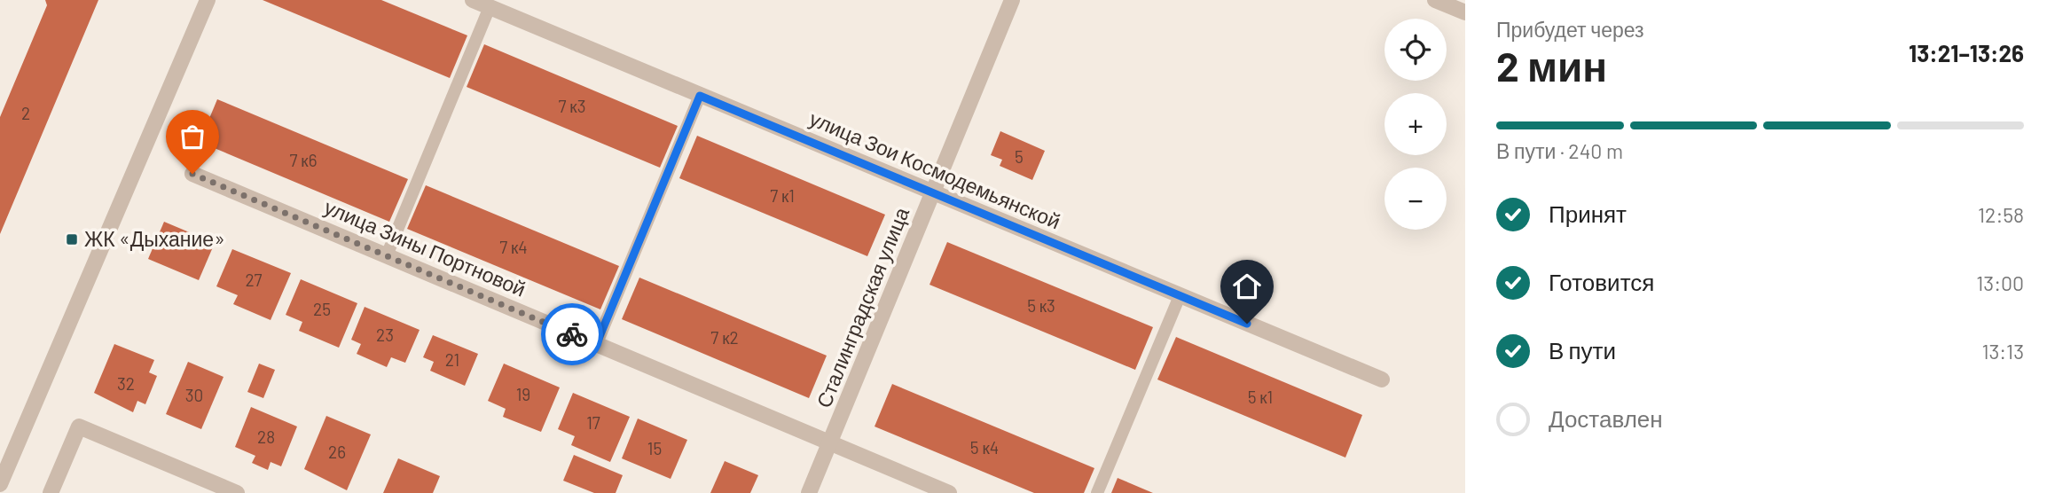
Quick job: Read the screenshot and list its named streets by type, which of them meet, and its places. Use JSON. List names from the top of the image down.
{
  "streets": {
    "street": ["улица Зои Космодемьянской", "улица Зины Портновой", "Сталинградская улица"]
  },
  "crossings": [
    ["улица Зои Космодемьянской", "Сталинградская улица"],
    ["улица Зины Портновой", "Сталинградская улица"]
  ],
  "places": {
    "transit": ["ЖК «Дыхание»"]
  },
  "house_numbers": [
    "7 к3",
    "2",
    "5",
    "7 к6",
    "7 к1",
    "7 к4",
    "27",
    "5 к3",
    "25",
    "23",
    "7 к2",
    "21",
    "32",
    "19",
    "30",
    "5 к1",
    "17",
    "28",
    "5 к4",
    "15",
    "26"
  ],
  "page": {
    "heading": ["2 мин", "Прибудет через", "13:21–13:26"],
    "map_buttons": ["+", "−"],
    "bar": "В пути · 240 m",
    "list": [
      ["Принят", "12:58"],
      ["Готовится", "13:00"],
      ["В пути", "13:13"],
      "Доставлен"
    ]
  }
}
